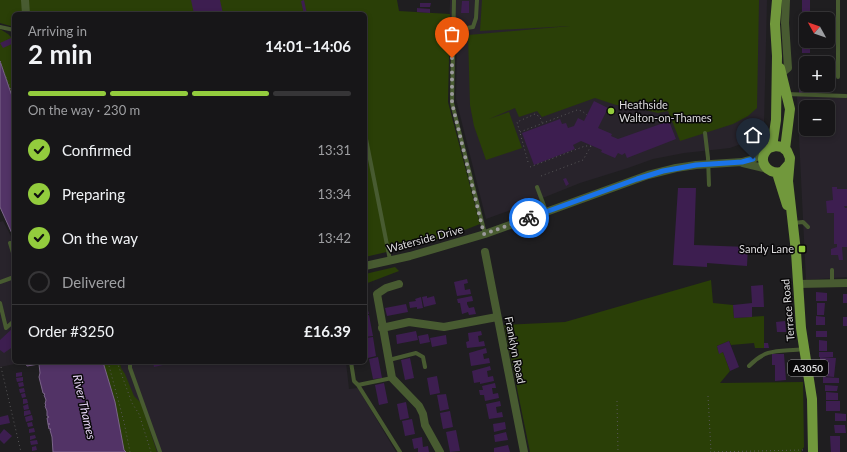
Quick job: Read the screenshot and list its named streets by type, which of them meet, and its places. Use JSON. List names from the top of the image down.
{
  "streets": {
    "main road": ["Terrace Road", "A3050"],
    "street": ["Waterside Drive", "Franklyn Road"]
  },
  "crossings": [
    ["Waterside Drive", "Terrace Road"]
  ],
  "water": ["River Thames"],
  "places": {
    "other": ["Heathside Walton-on-Thames"],
    "transit": ["Sandy Lane"]
  },
  "north": "top left",
  "page": {
    "map_buttons": ["+", "−"],
    "heading": ["2 min", "Arriving in", "14:01–14:06"],
    "panel": ["Order #3250", "£16.39"],
    "bar": "On the way · 230 m",
    "list": [
      ["Confirmed", "13:31"],
      ["Preparing", "13:34"],
      ["On the way", "13:42"],
      "Delivered"
    ]
  }
}
